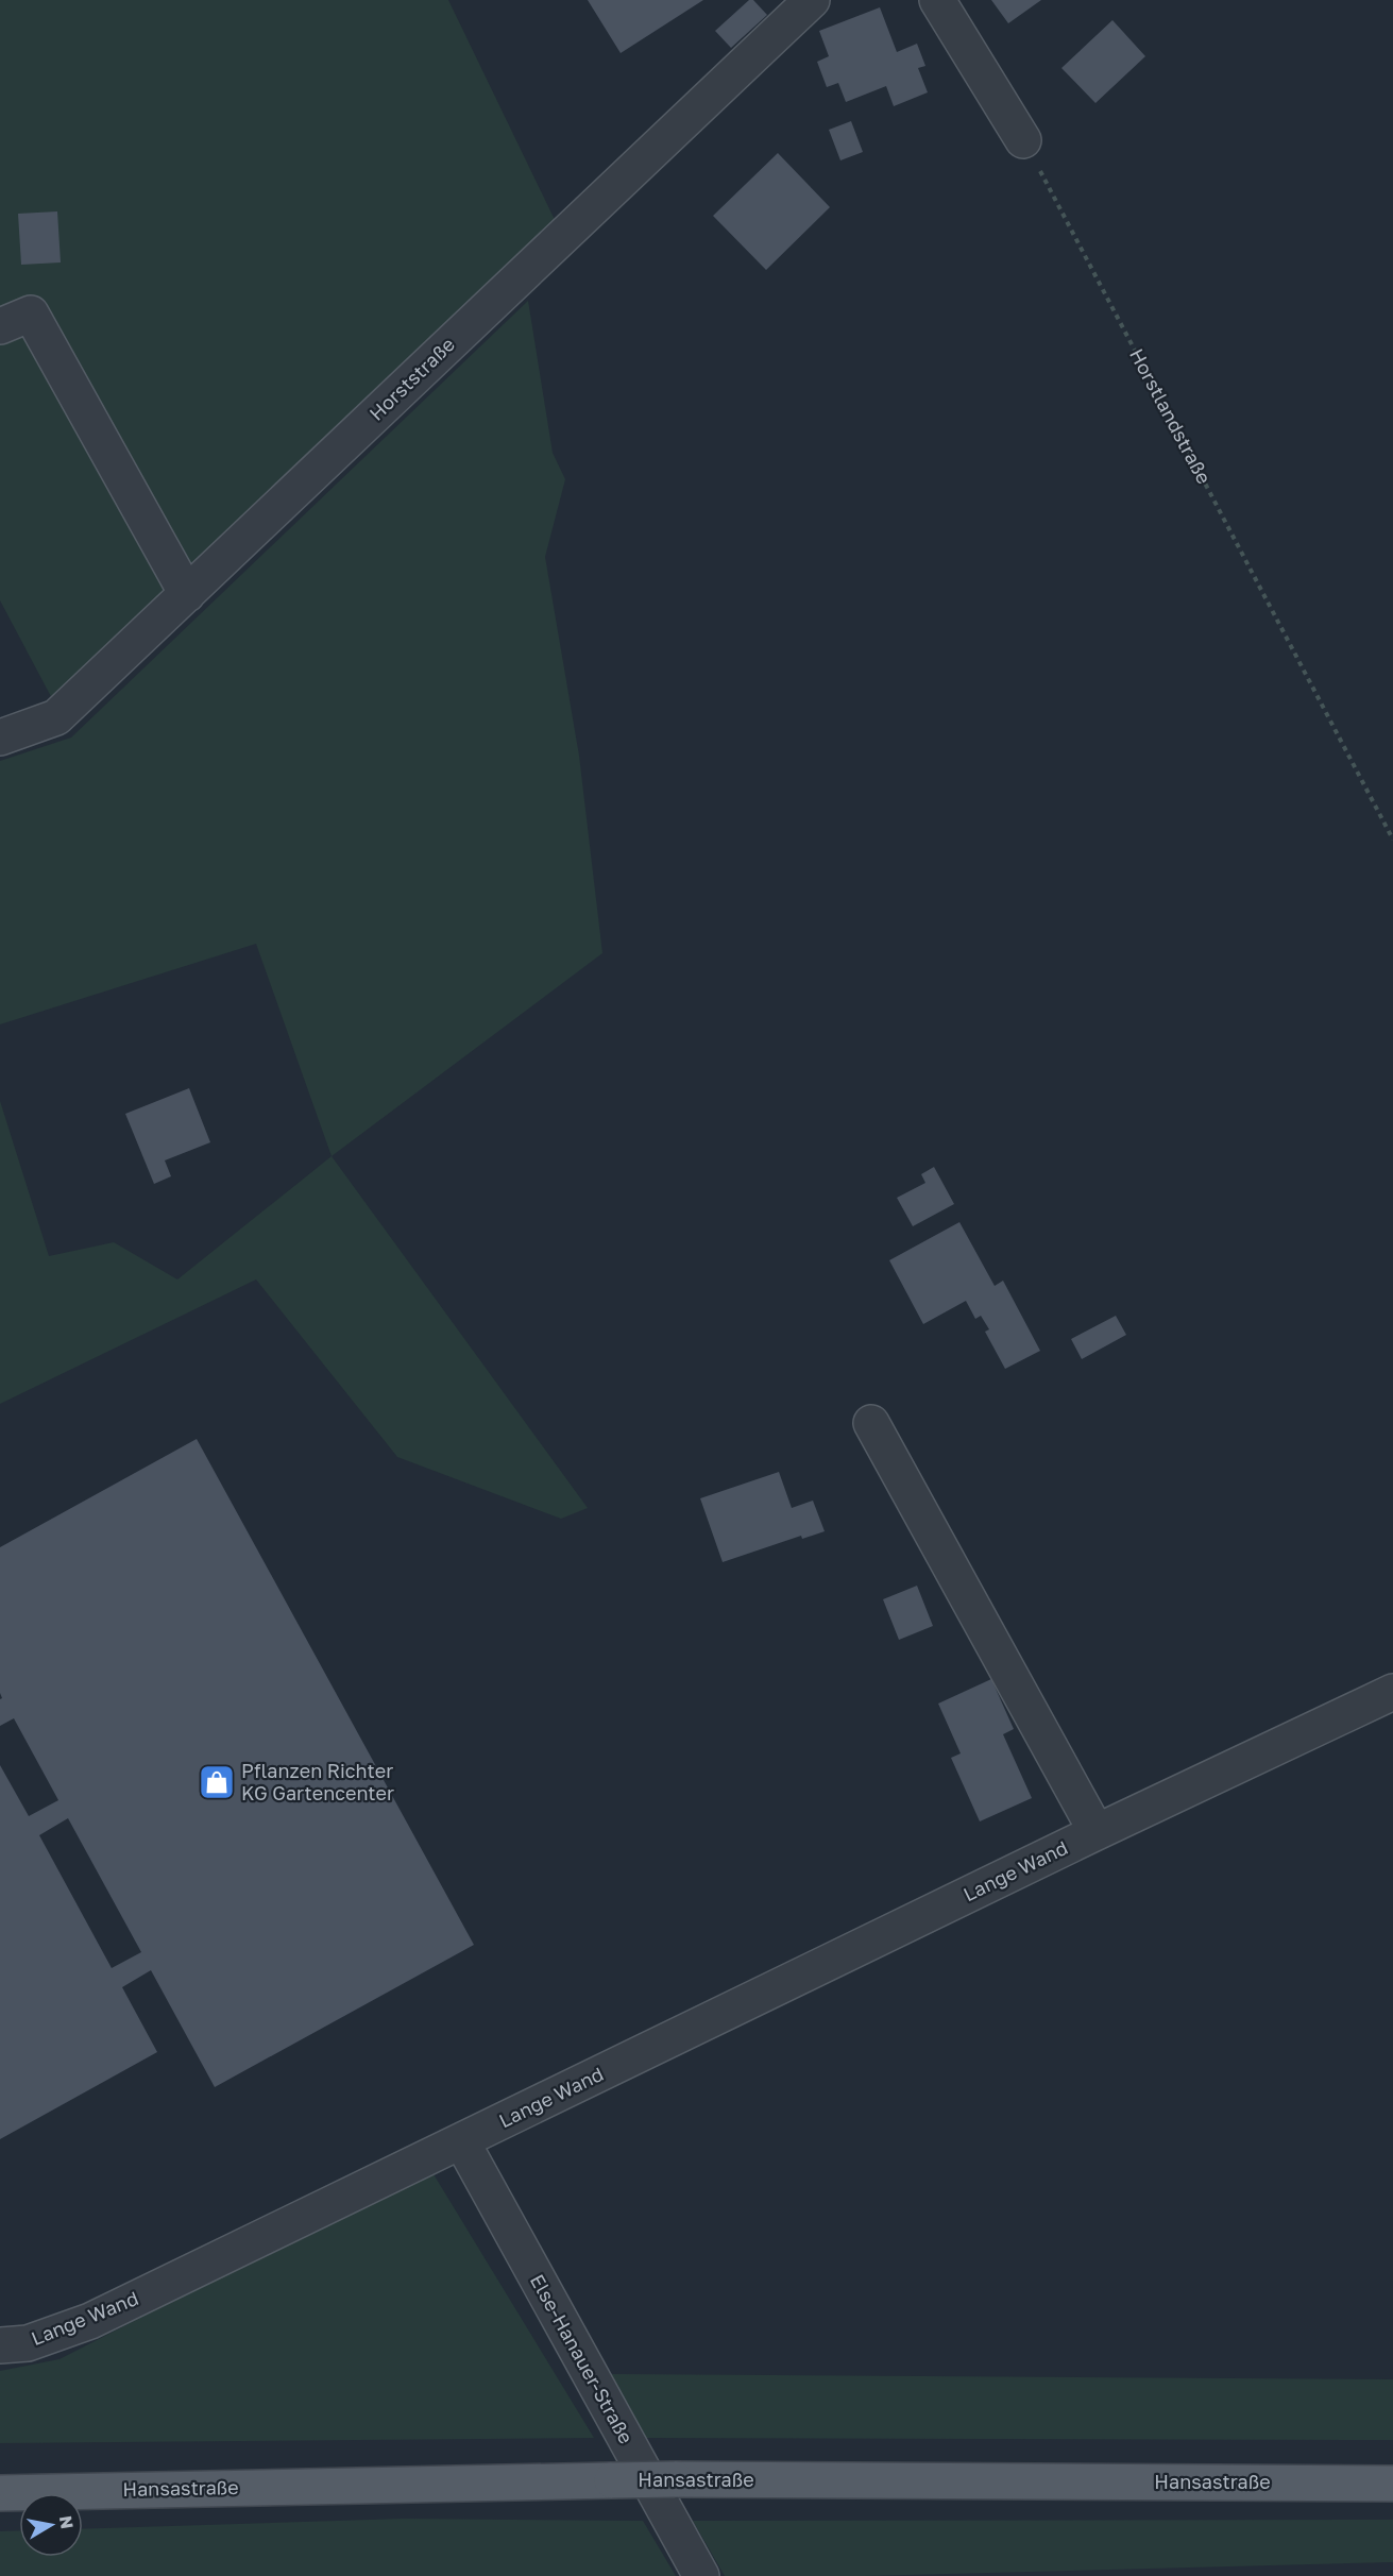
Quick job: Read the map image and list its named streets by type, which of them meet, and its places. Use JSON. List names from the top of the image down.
{
  "streets": {
    "main road": ["Hansastraße"],
    "street": ["Horststraße", "Lange Wand", "Else-Hanauer-Straße"],
    "path": ["Horstlandstraße"]
  },
  "crossings": [
    ["Lange Wand", "Else-Hanauer-Straße"]
  ],
  "places": {
    "shop": ["Pflanzen Richter KG Gartencenter"]
  },
  "north": "right"
}
